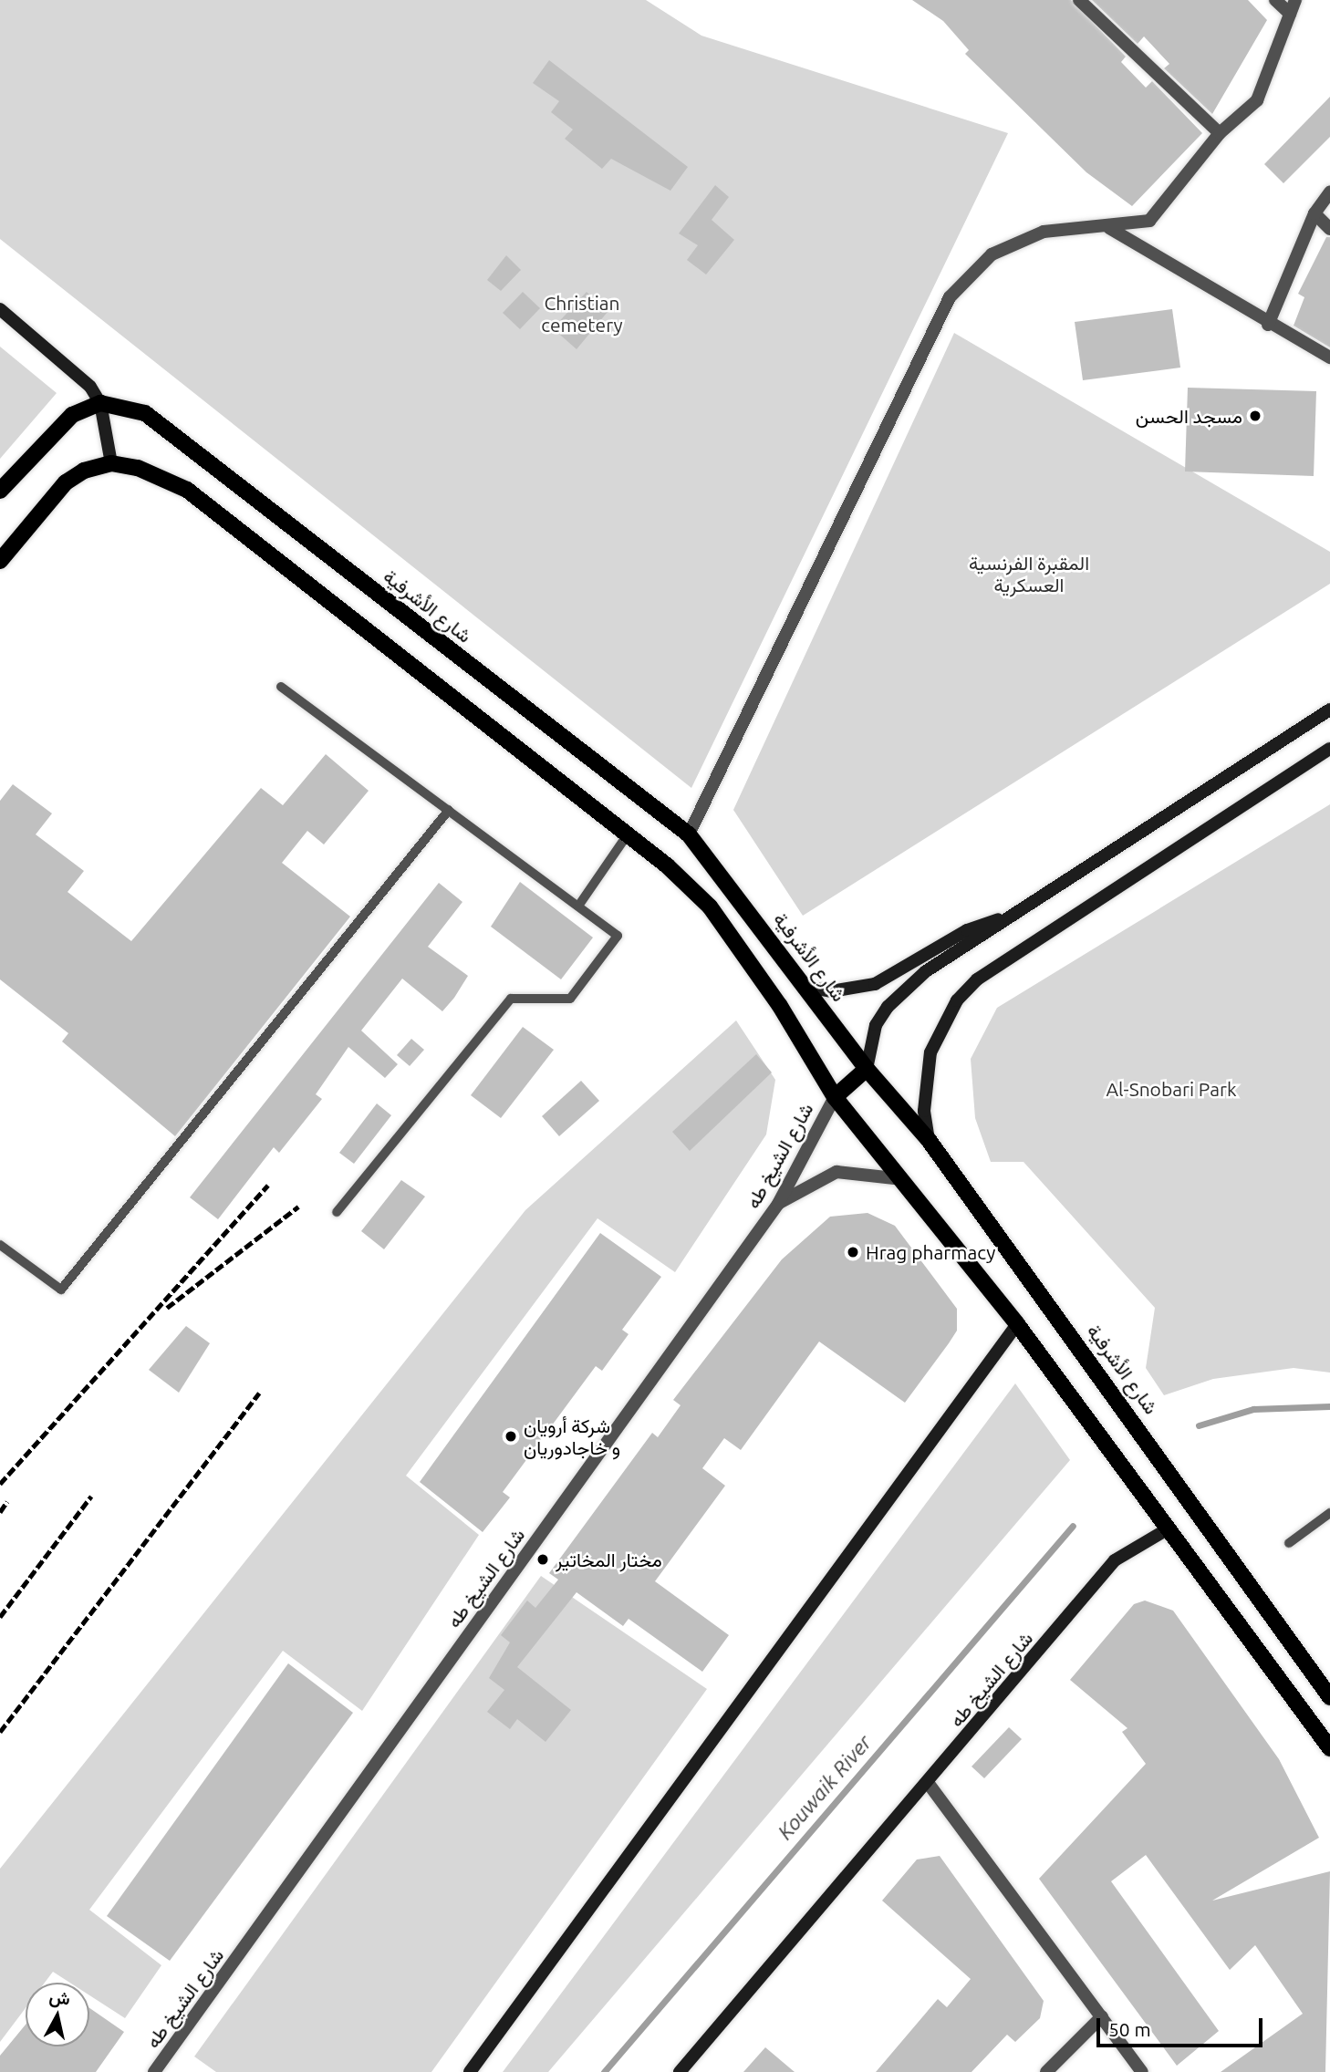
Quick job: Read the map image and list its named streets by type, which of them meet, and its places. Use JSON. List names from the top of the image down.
{
  "streets": {
    "main road": ["شارع الأشرفية", "شارع الشيخ طه"]
  },
  "water": ["Kouwaik River"],
  "parks": ["Christian cemetery", "المقبرة الفرنسية العسكرية", "Al-Snobari Park"],
  "places": [
    "مسجد الحسن",
    "Hrag pharmacy",
    "شركة أرويان و خاجادوريان",
    "مختار المخاتير"
  ],
  "scale_bar": "50 m",
  "north": "top"
}
